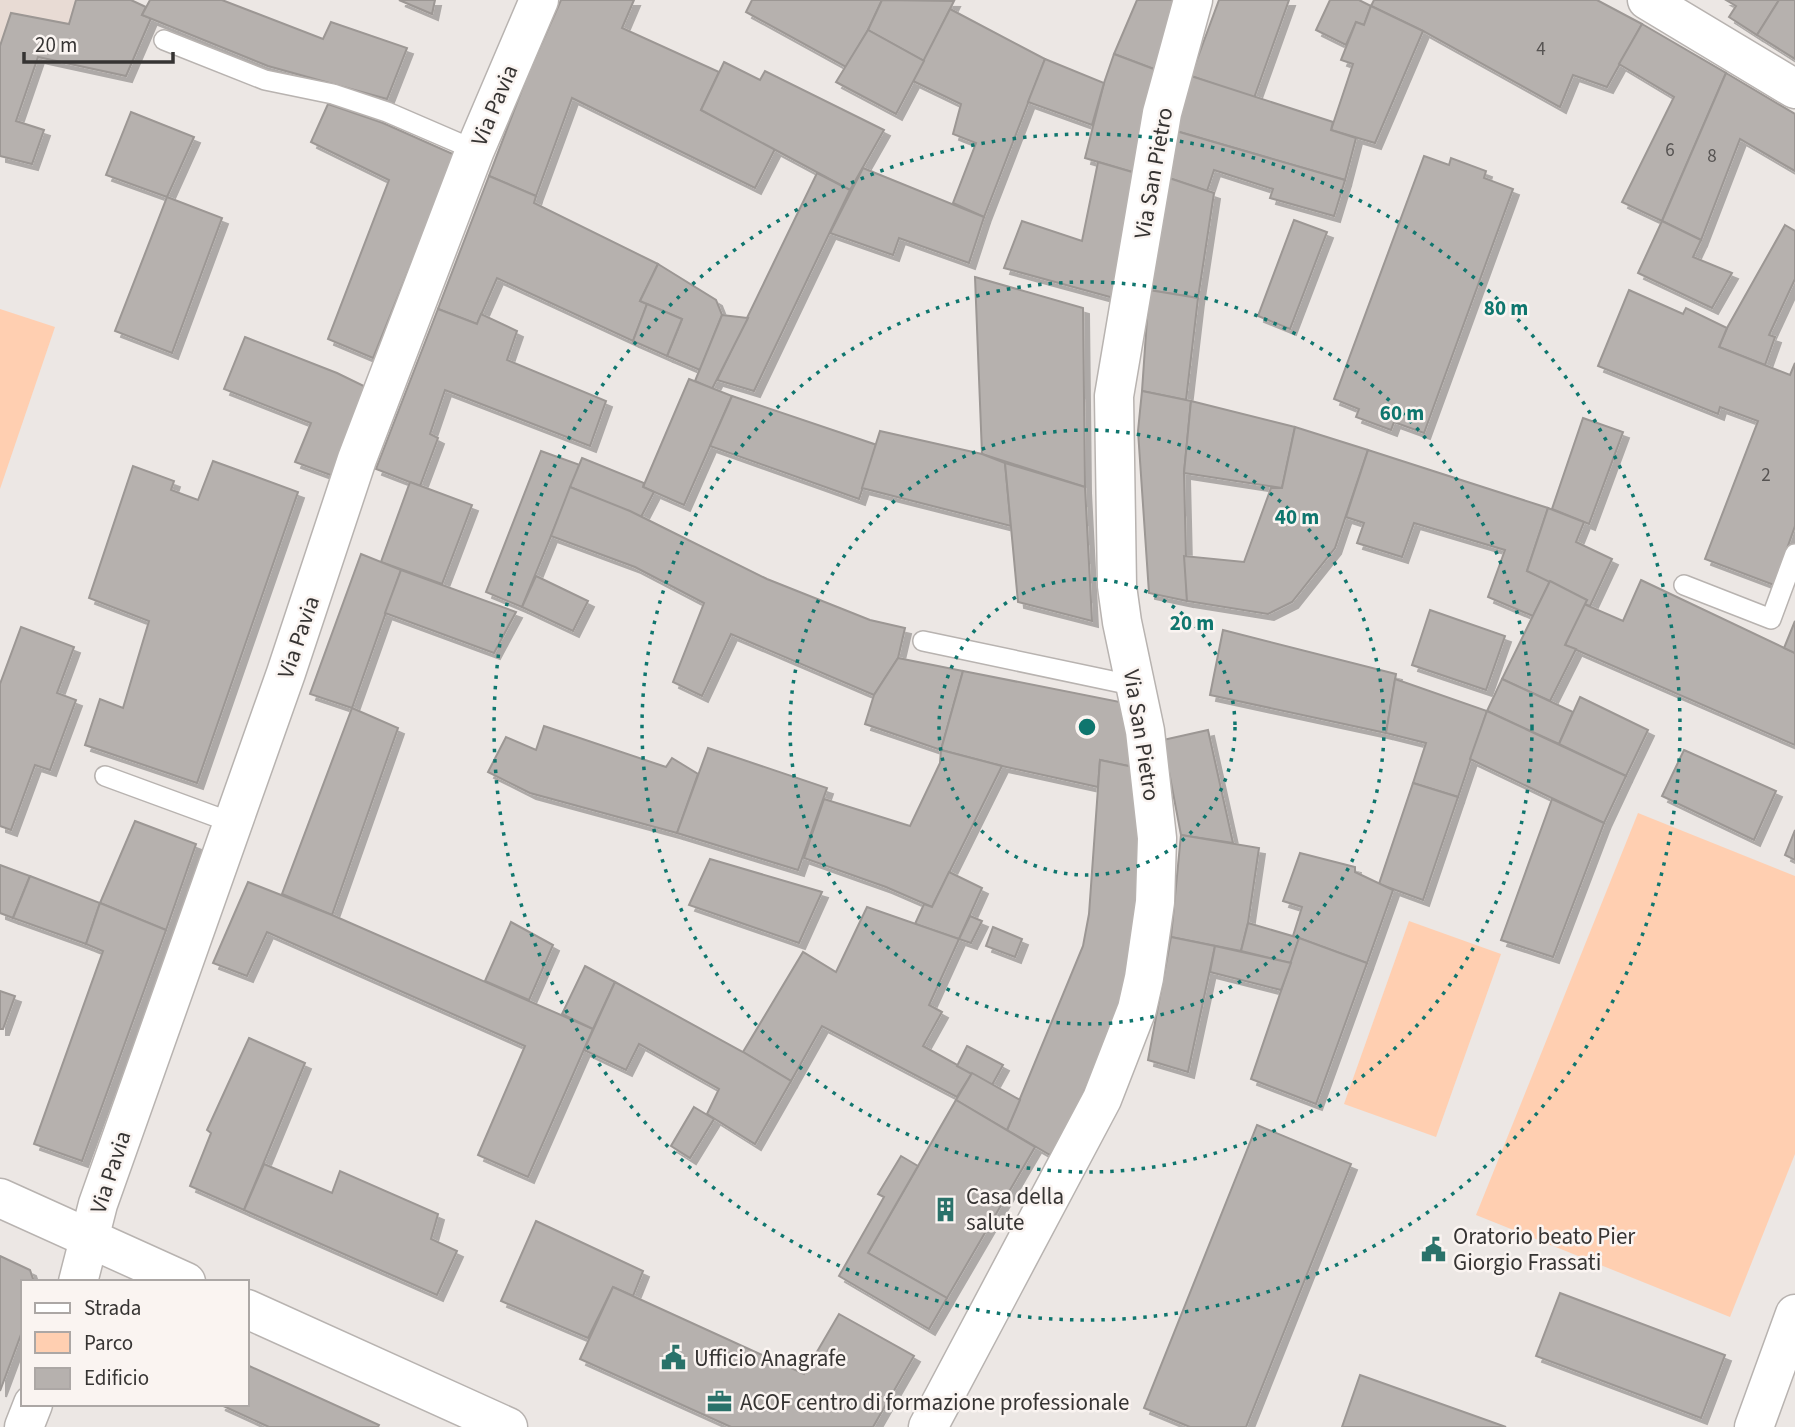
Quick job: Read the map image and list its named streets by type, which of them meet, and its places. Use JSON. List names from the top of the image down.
{
  "streets": {
    "street": ["Via Pavia", "Via San Pietro"]
  },
  "places": {
    "building": ["Casa della salute"],
    "public building": ["Oratorio beato Pier Giorgio Frassati", "Ufficio Anagrafe"],
    "office": ["ACOF centro di formazione professionale"]
  },
  "house_numbers": [
    "4",
    "6",
    "8",
    "2"
  ],
  "legend": ["Strada", "Parco", "Edificio"],
  "scale_bar": "20 m",
  "rings": [
    "80 m",
    "60 m",
    "40 m",
    "20 m"
  ]
}
